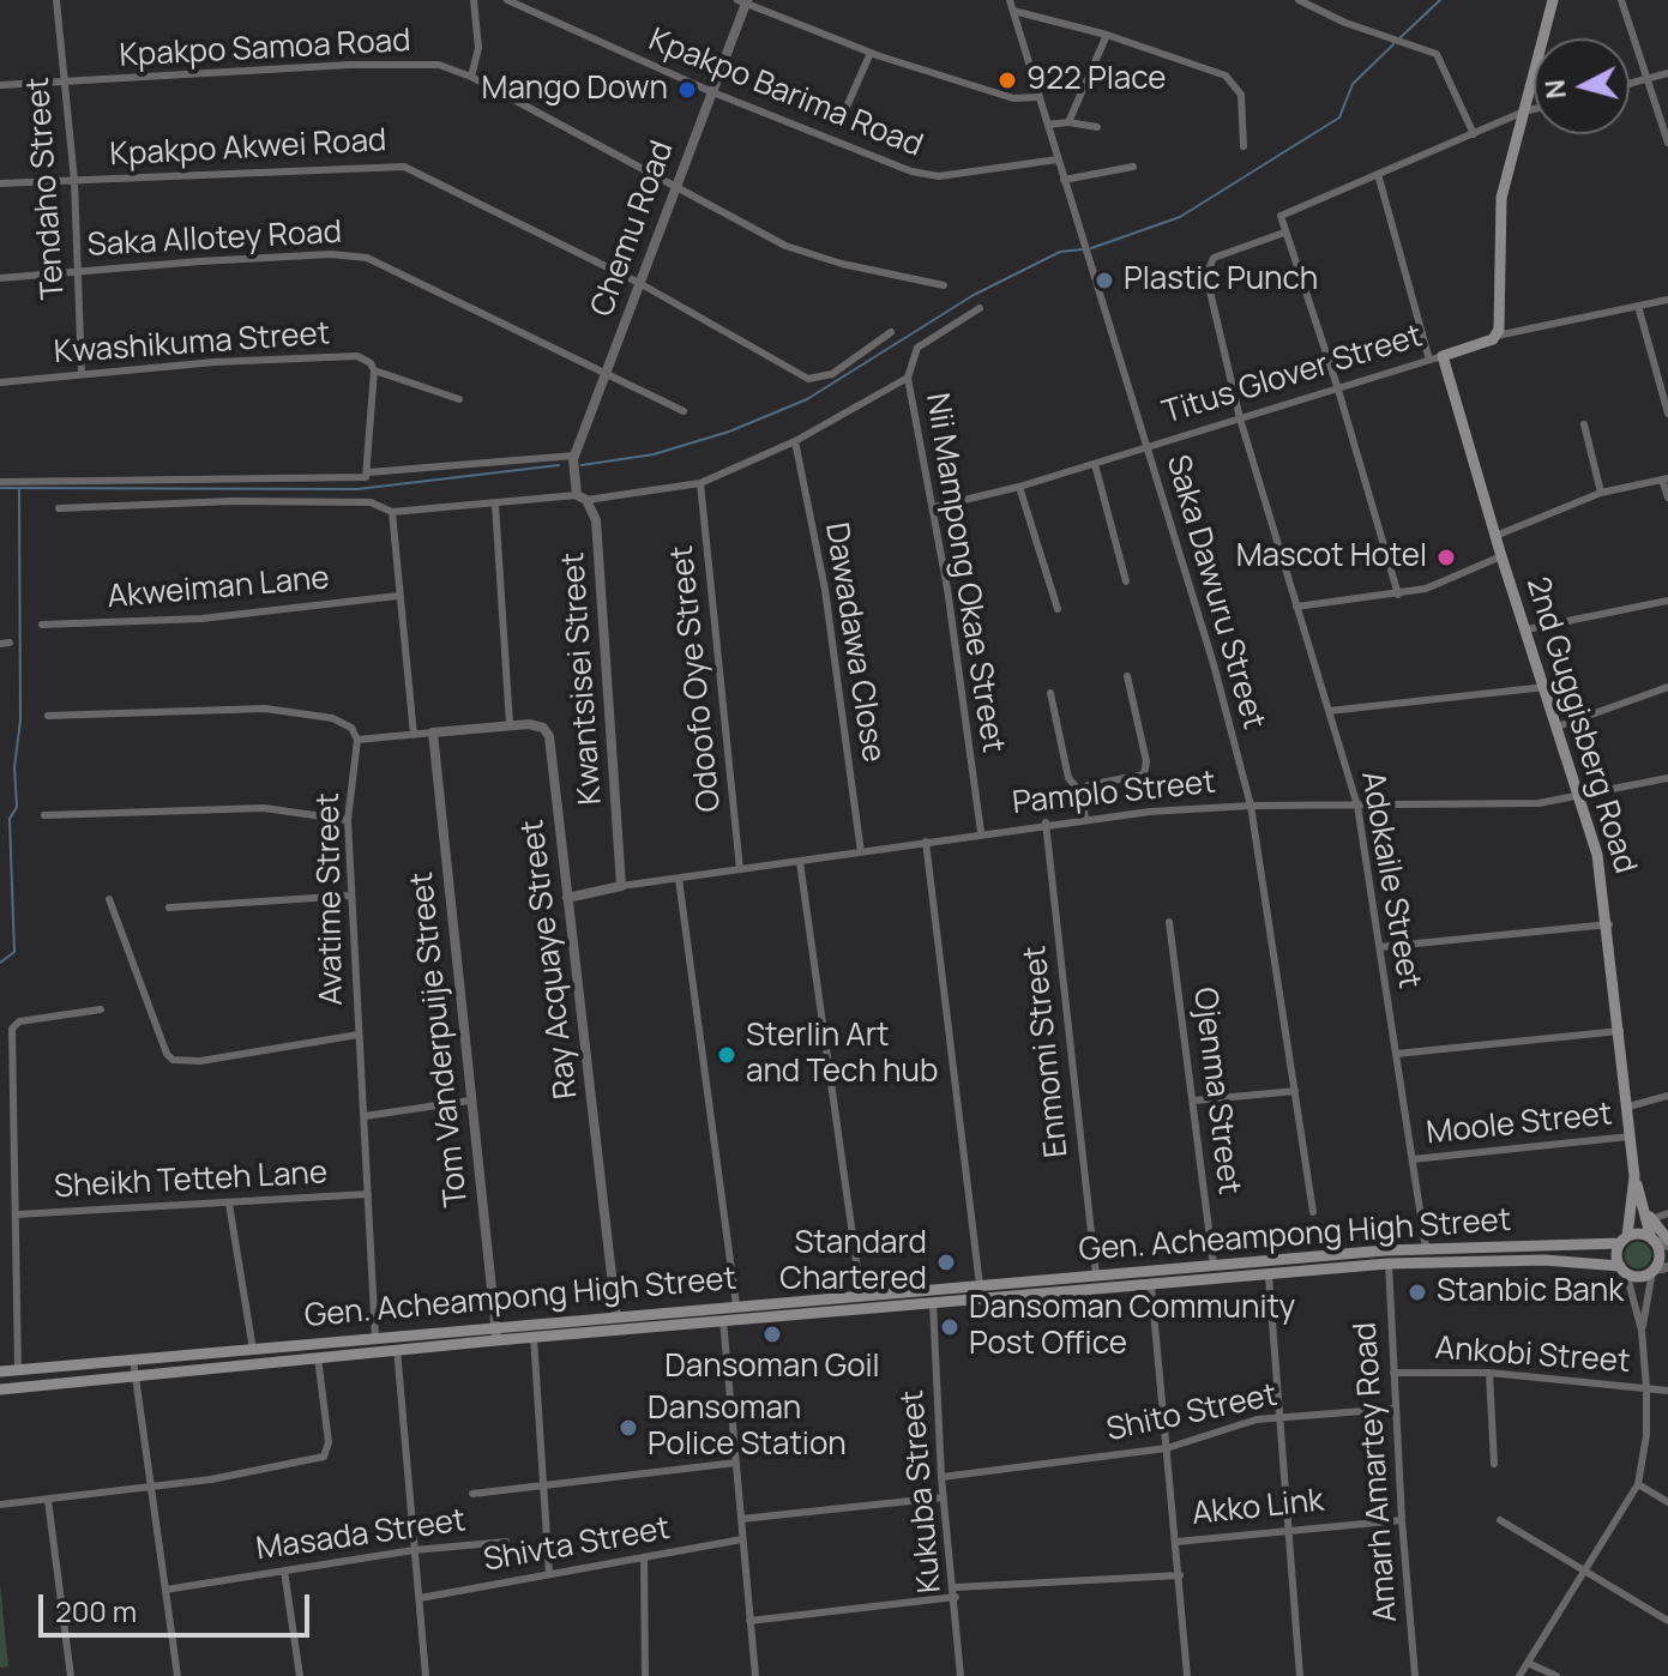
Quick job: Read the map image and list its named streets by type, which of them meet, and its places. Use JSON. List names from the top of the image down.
{
  "streets": {
    "main road": ["Titus Glover Street", "2nd Guggisberg Road", "Gen. Acheampong High Street"],
    "street": [
      "Kpakpo Samoa Road",
      "Kpakpo Barima Road",
      "Kpakpo Akwei Road",
      "Tendaho Street",
      "Chemu Road",
      "Saka Allotey Road",
      "Kwashikuma Street",
      "Nii Mampong Okae Street",
      "Akweiman Lane",
      "Saka Dawuru Street",
      "Dawadawa Close",
      "Kwantsisei Street",
      "Odoofo Oye Street",
      "Pamplo Street",
      "Adokaile Street",
      "Avatime Street",
      "Ray Acquaye Street",
      "Tom Vanderpuije Street",
      "Enmomi Street",
      "Ojenma Street",
      "Moole Street",
      "Sheikh Tetteh Lane",
      "Ankobi Street",
      "Shito Street",
      "Amarh Amartey Road",
      "Kukuba Street",
      "Akko Link",
      "Masada Street",
      "Shivta Street"
    ]
  },
  "crossings": [
    ["Kpakpo Samoa Road", "Tendaho Street"],
    ["Kpakpo Samoa Road", "Chemu Road"],
    ["Kpakpo Barima Road", "Chemu Road"],
    ["Kpakpo Barima Road", "Saka Dawuru Street"],
    ["Kpakpo Akwei Road", "Tendaho Street"],
    ["Kpakpo Akwei Road", "Chemu Road"],
    ["Tendaho Street", "Saka Allotey Road"],
    ["Tendaho Street", "Kwashikuma Street"],
    ["Chemu Road", "Saka Allotey Road"],
    ["Chemu Road", "Kwantsisei Street"],
    ["Titus Glover Street", "Nii Mampong Okae Street"],
    ["Titus Glover Street", "Saka Dawuru Street"],
    ["Titus Glover Street", "2nd Guggisberg Road"],
    ["Titus Glover Street", "Adokaile Street"],
    ["Nii Mampong Okae Street", "Pamplo Street"],
    ["Saka Dawuru Street", "Pamplo Street"],
    ["Dawadawa Close", "Pamplo Street"],
    ["Kwantsisei Street", "Pamplo Street"],
    ["Odoofo Oye Street", "Pamplo Street"],
    ["2nd Guggisberg Road", "Pamplo Street"],
    ["2nd Guggisberg Road", "Moole Street"],
    ["2nd Guggisberg Road", "Gen. Acheampong High Street"],
    ["Pamplo Street", "Adokaile Street"],
    ["Pamplo Street", "Ray Acquaye Street"],
    ["Pamplo Street", "Enmomi Street"],
    ["Adokaile Street", "Moole Street"],
    ["Adokaile Street", "Gen. Acheampong High Street"],
    ["Avatime Street", "Sheikh Tetteh Lane"],
    ["Avatime Street", "Gen. Acheampong High Street"],
    ["Ray Acquaye Street", "Tom Vanderpuije Street"],
    ["Ray Acquaye Street", "Gen. Acheampong High Street"],
    ["Tom Vanderpuije Street", "Gen. Acheampong High Street"],
    ["Enmomi Street", "Gen. Acheampong High Street"],
    ["Ojenma Street", "Gen. Acheampong High Street"],
    ["Gen. Acheampong High Street", "Amarh Amartey Road"],
    ["Gen. Acheampong High Street", "Kukuba Street"],
    ["Ankobi Street", "Amarh Amartey Road"],
    ["Shito Street", "Amarh Amartey Road"],
    ["Shito Street", "Kukuba Street"],
    ["Amarh Amartey Road", "Akko Link"]
  ],
  "places": [
    "922 Place",
    "Mango Down",
    "Plastic Punch",
    "Mascot Hotel",
    "Sterlin Art and Tech hub",
    "Standard Chartered",
    "Stanbic Bank",
    "Dansoman Community Post Office",
    "Dansoman Goil",
    "Dansoman Police Station"
  ],
  "scale_bar": "200 m",
  "north": "left"
}
